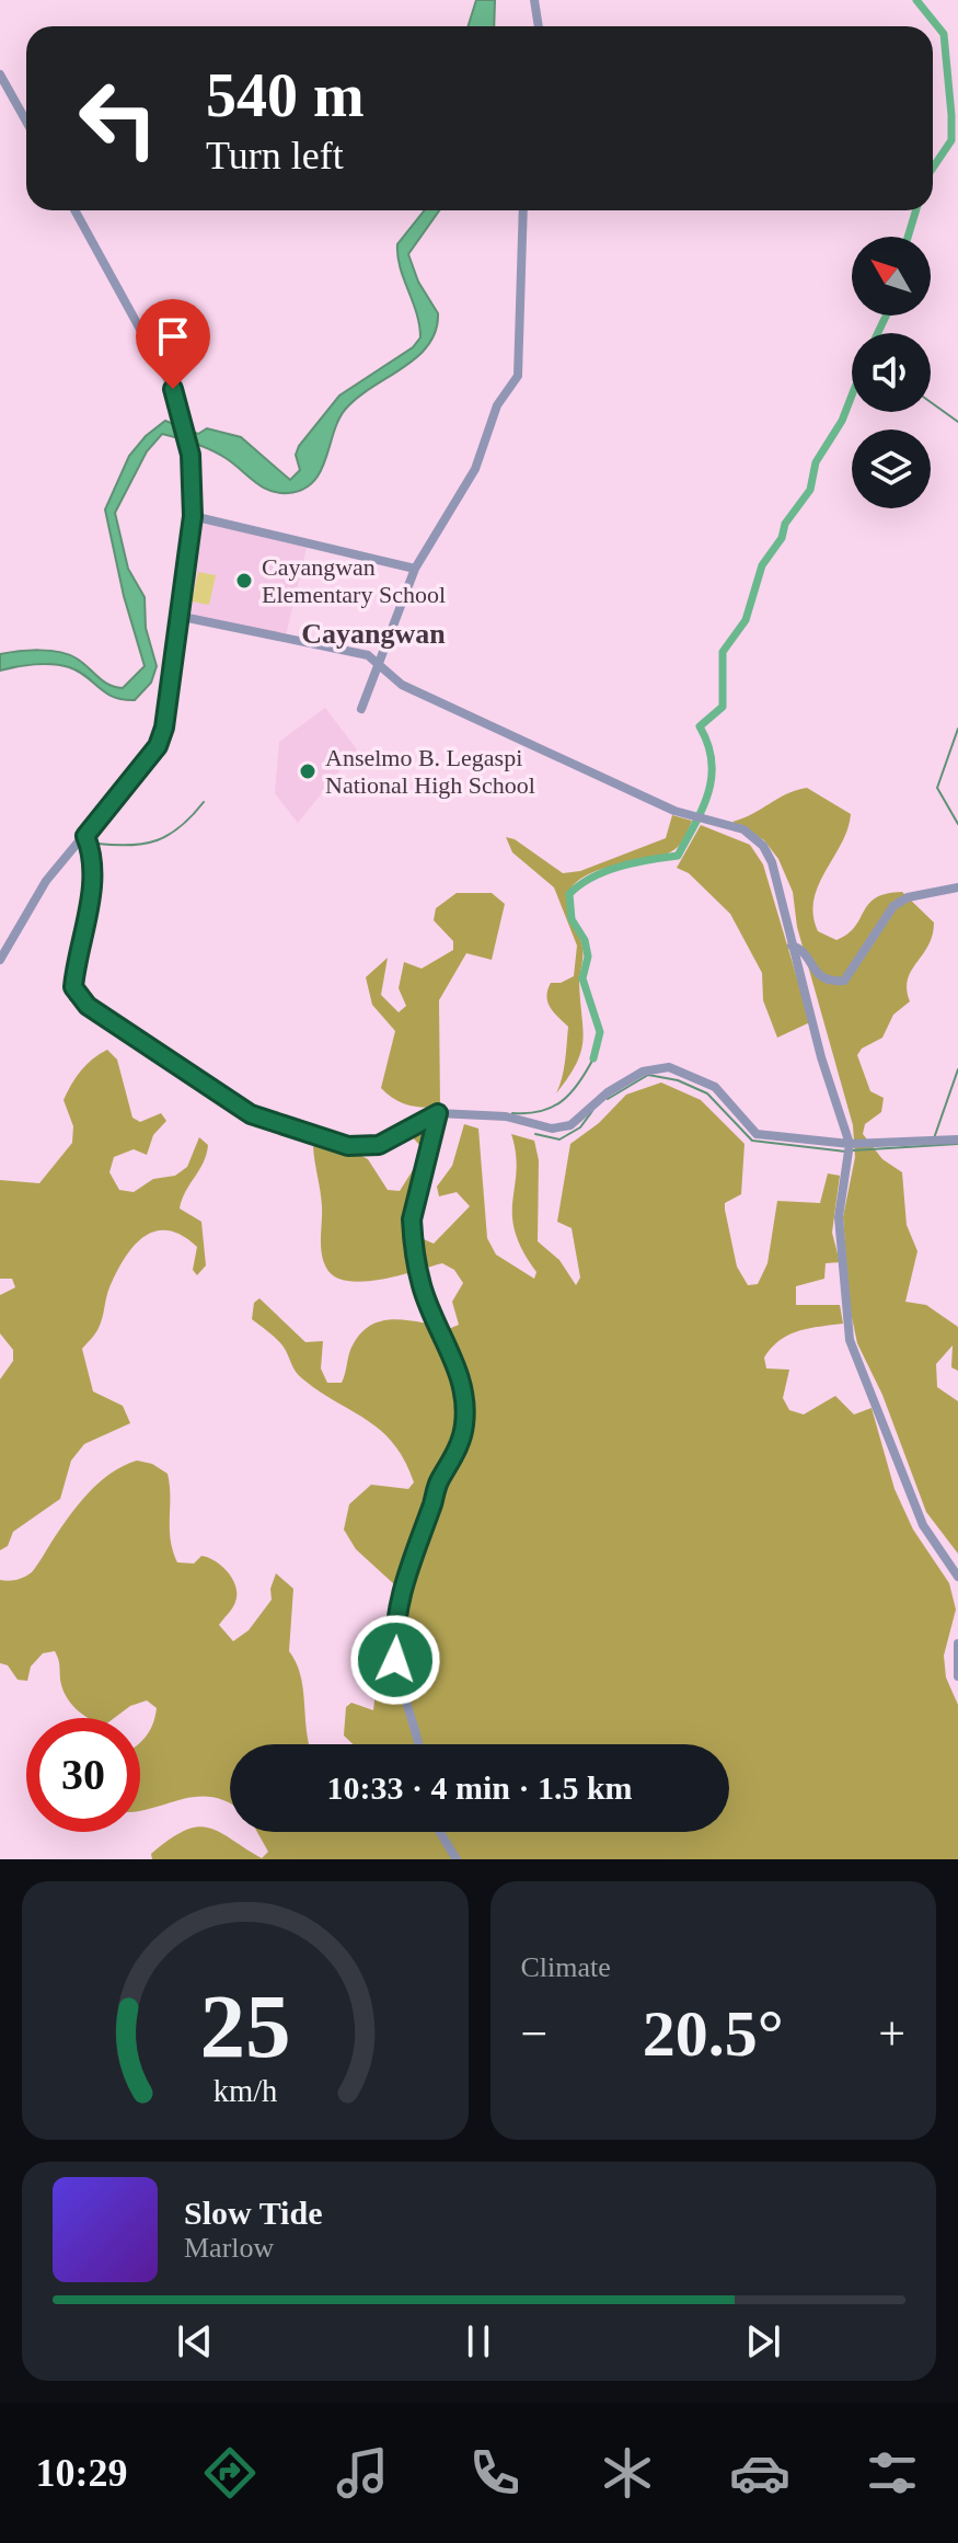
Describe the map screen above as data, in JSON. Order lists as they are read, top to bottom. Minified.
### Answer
{"districts":["Cayangwan"],"places":["Cayangwan Elementary School","Anselmo B. Legaspi National High School"],"north":"top left","page":{"turn":["540 m","Turn left"],"limit":"30","trip":"10:33 · 4 min · 1.5 km","tile":"Climate","heat":["−","20.5°","+"],"song":["Slow Tide","Marlow"],"tabs":"10:29","gauge":["25","km/h"]}}
